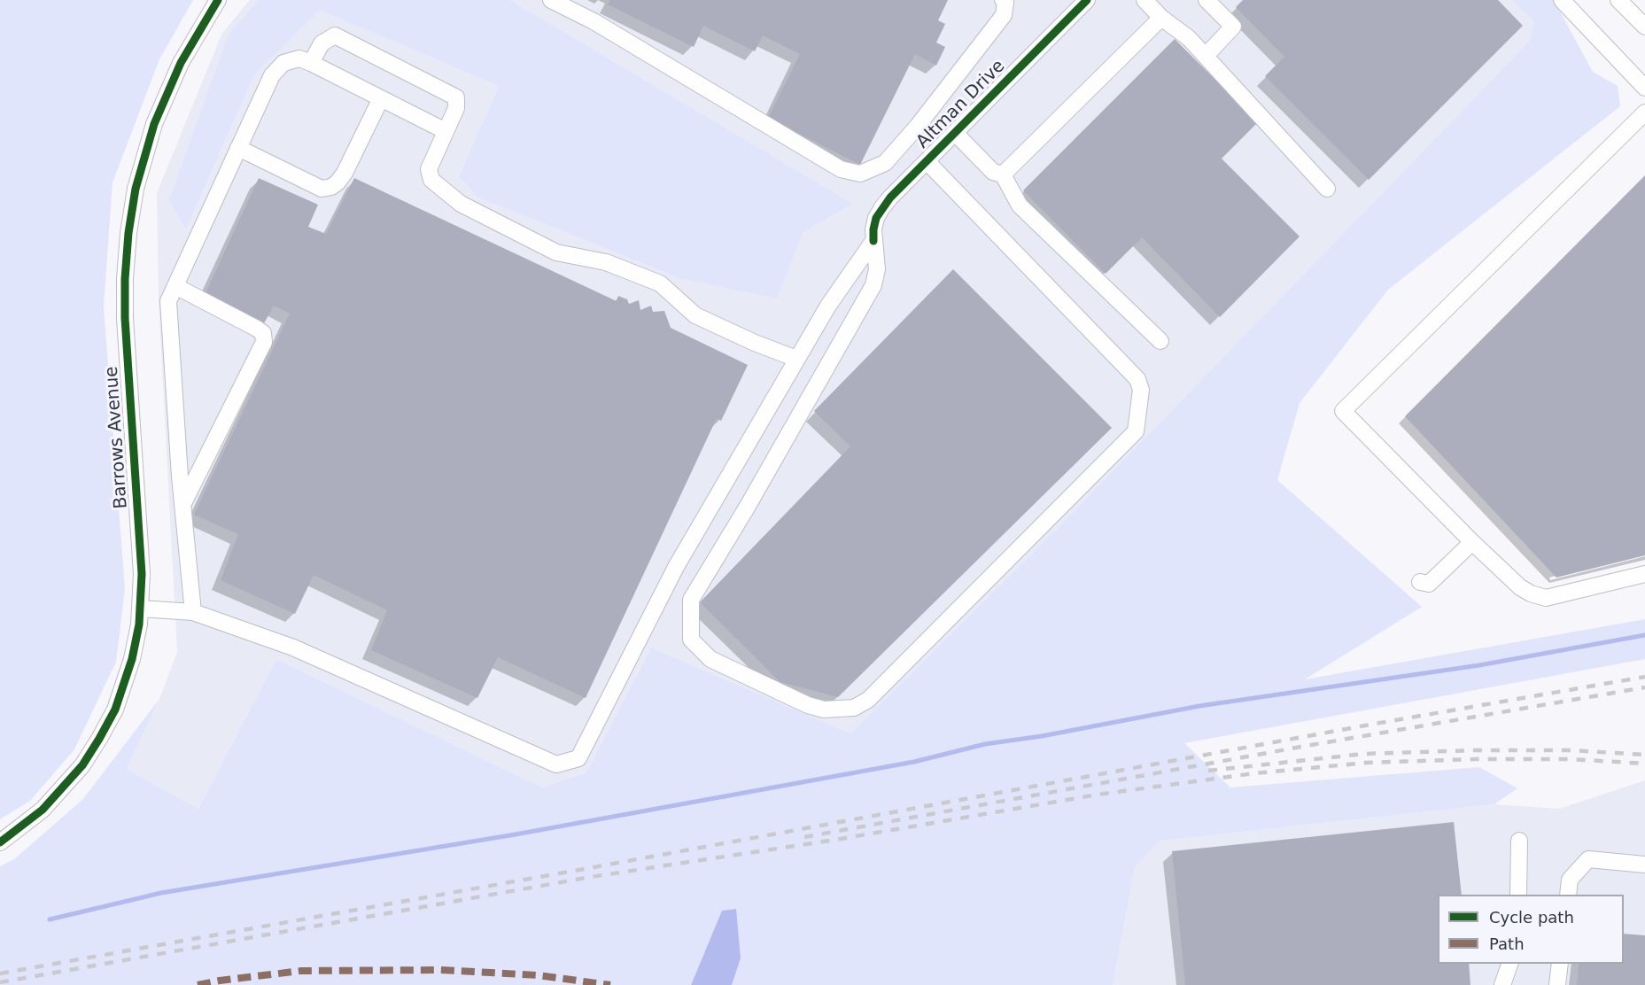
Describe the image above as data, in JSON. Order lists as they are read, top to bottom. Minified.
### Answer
{"streets":{"street":["Altman Drive","Barrows Avenue"]},"legend":["Cycle path","Path"]}
